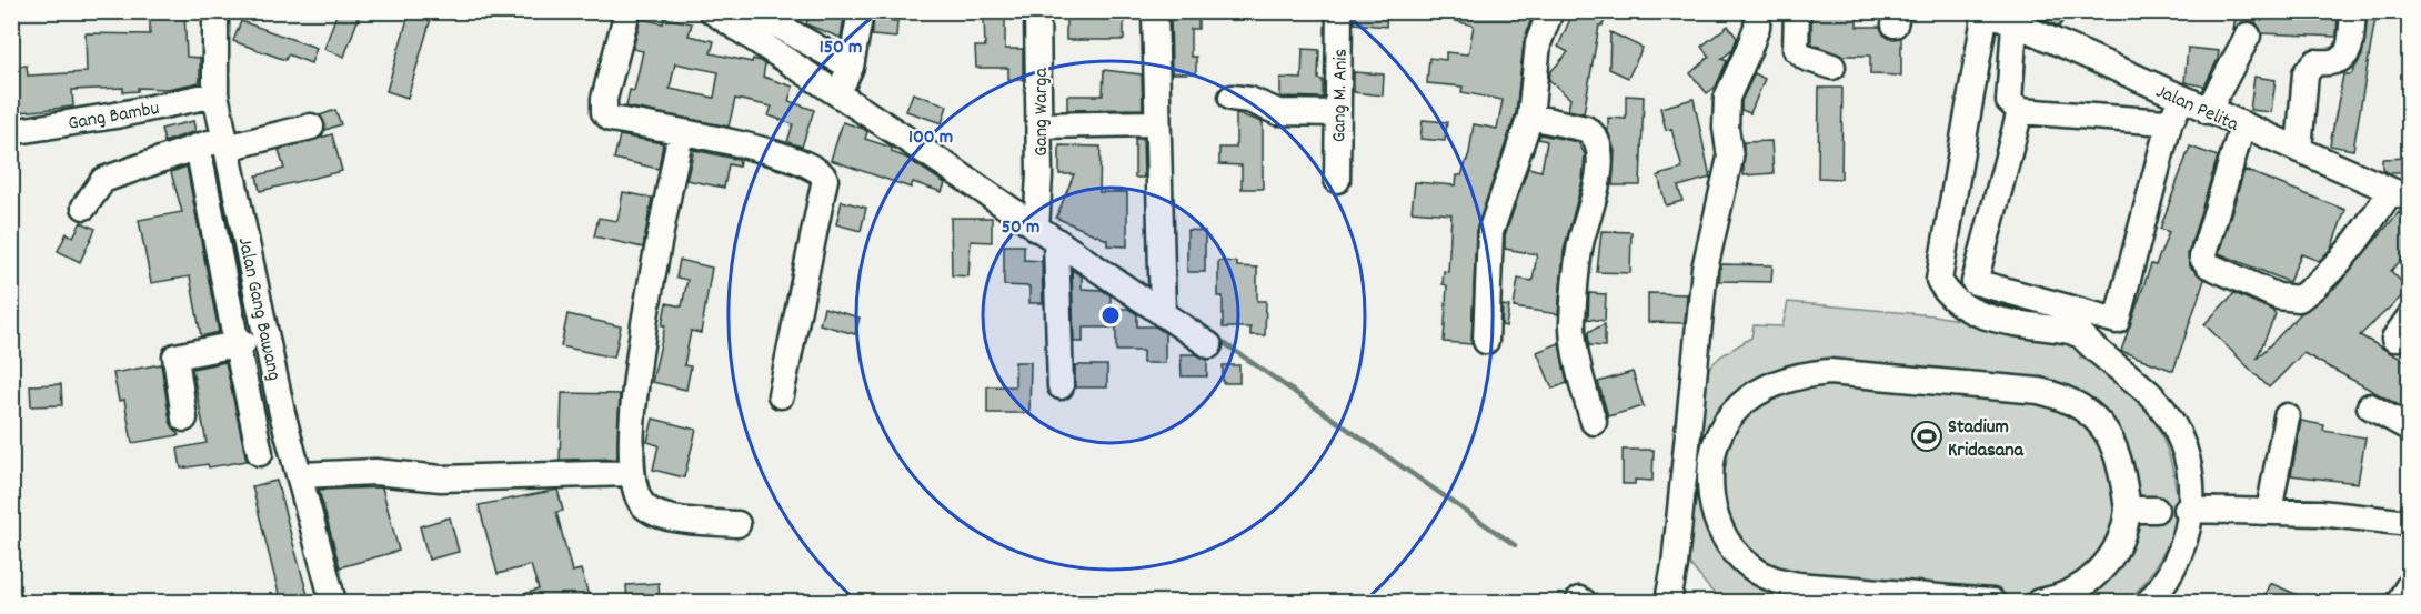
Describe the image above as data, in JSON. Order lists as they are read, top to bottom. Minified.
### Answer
{"streets":{"street":["Gang M. Anis","Jalan Pelita","Gang Warga","Gang Bambu","Jalan Gang Bawang"]},"crossings":[["Gang Bambu","Jalan Gang Bawang"]],"places":{"sports":["Stadium Kridasana"]},"rings":["150 m","100 m","50 m"]}
